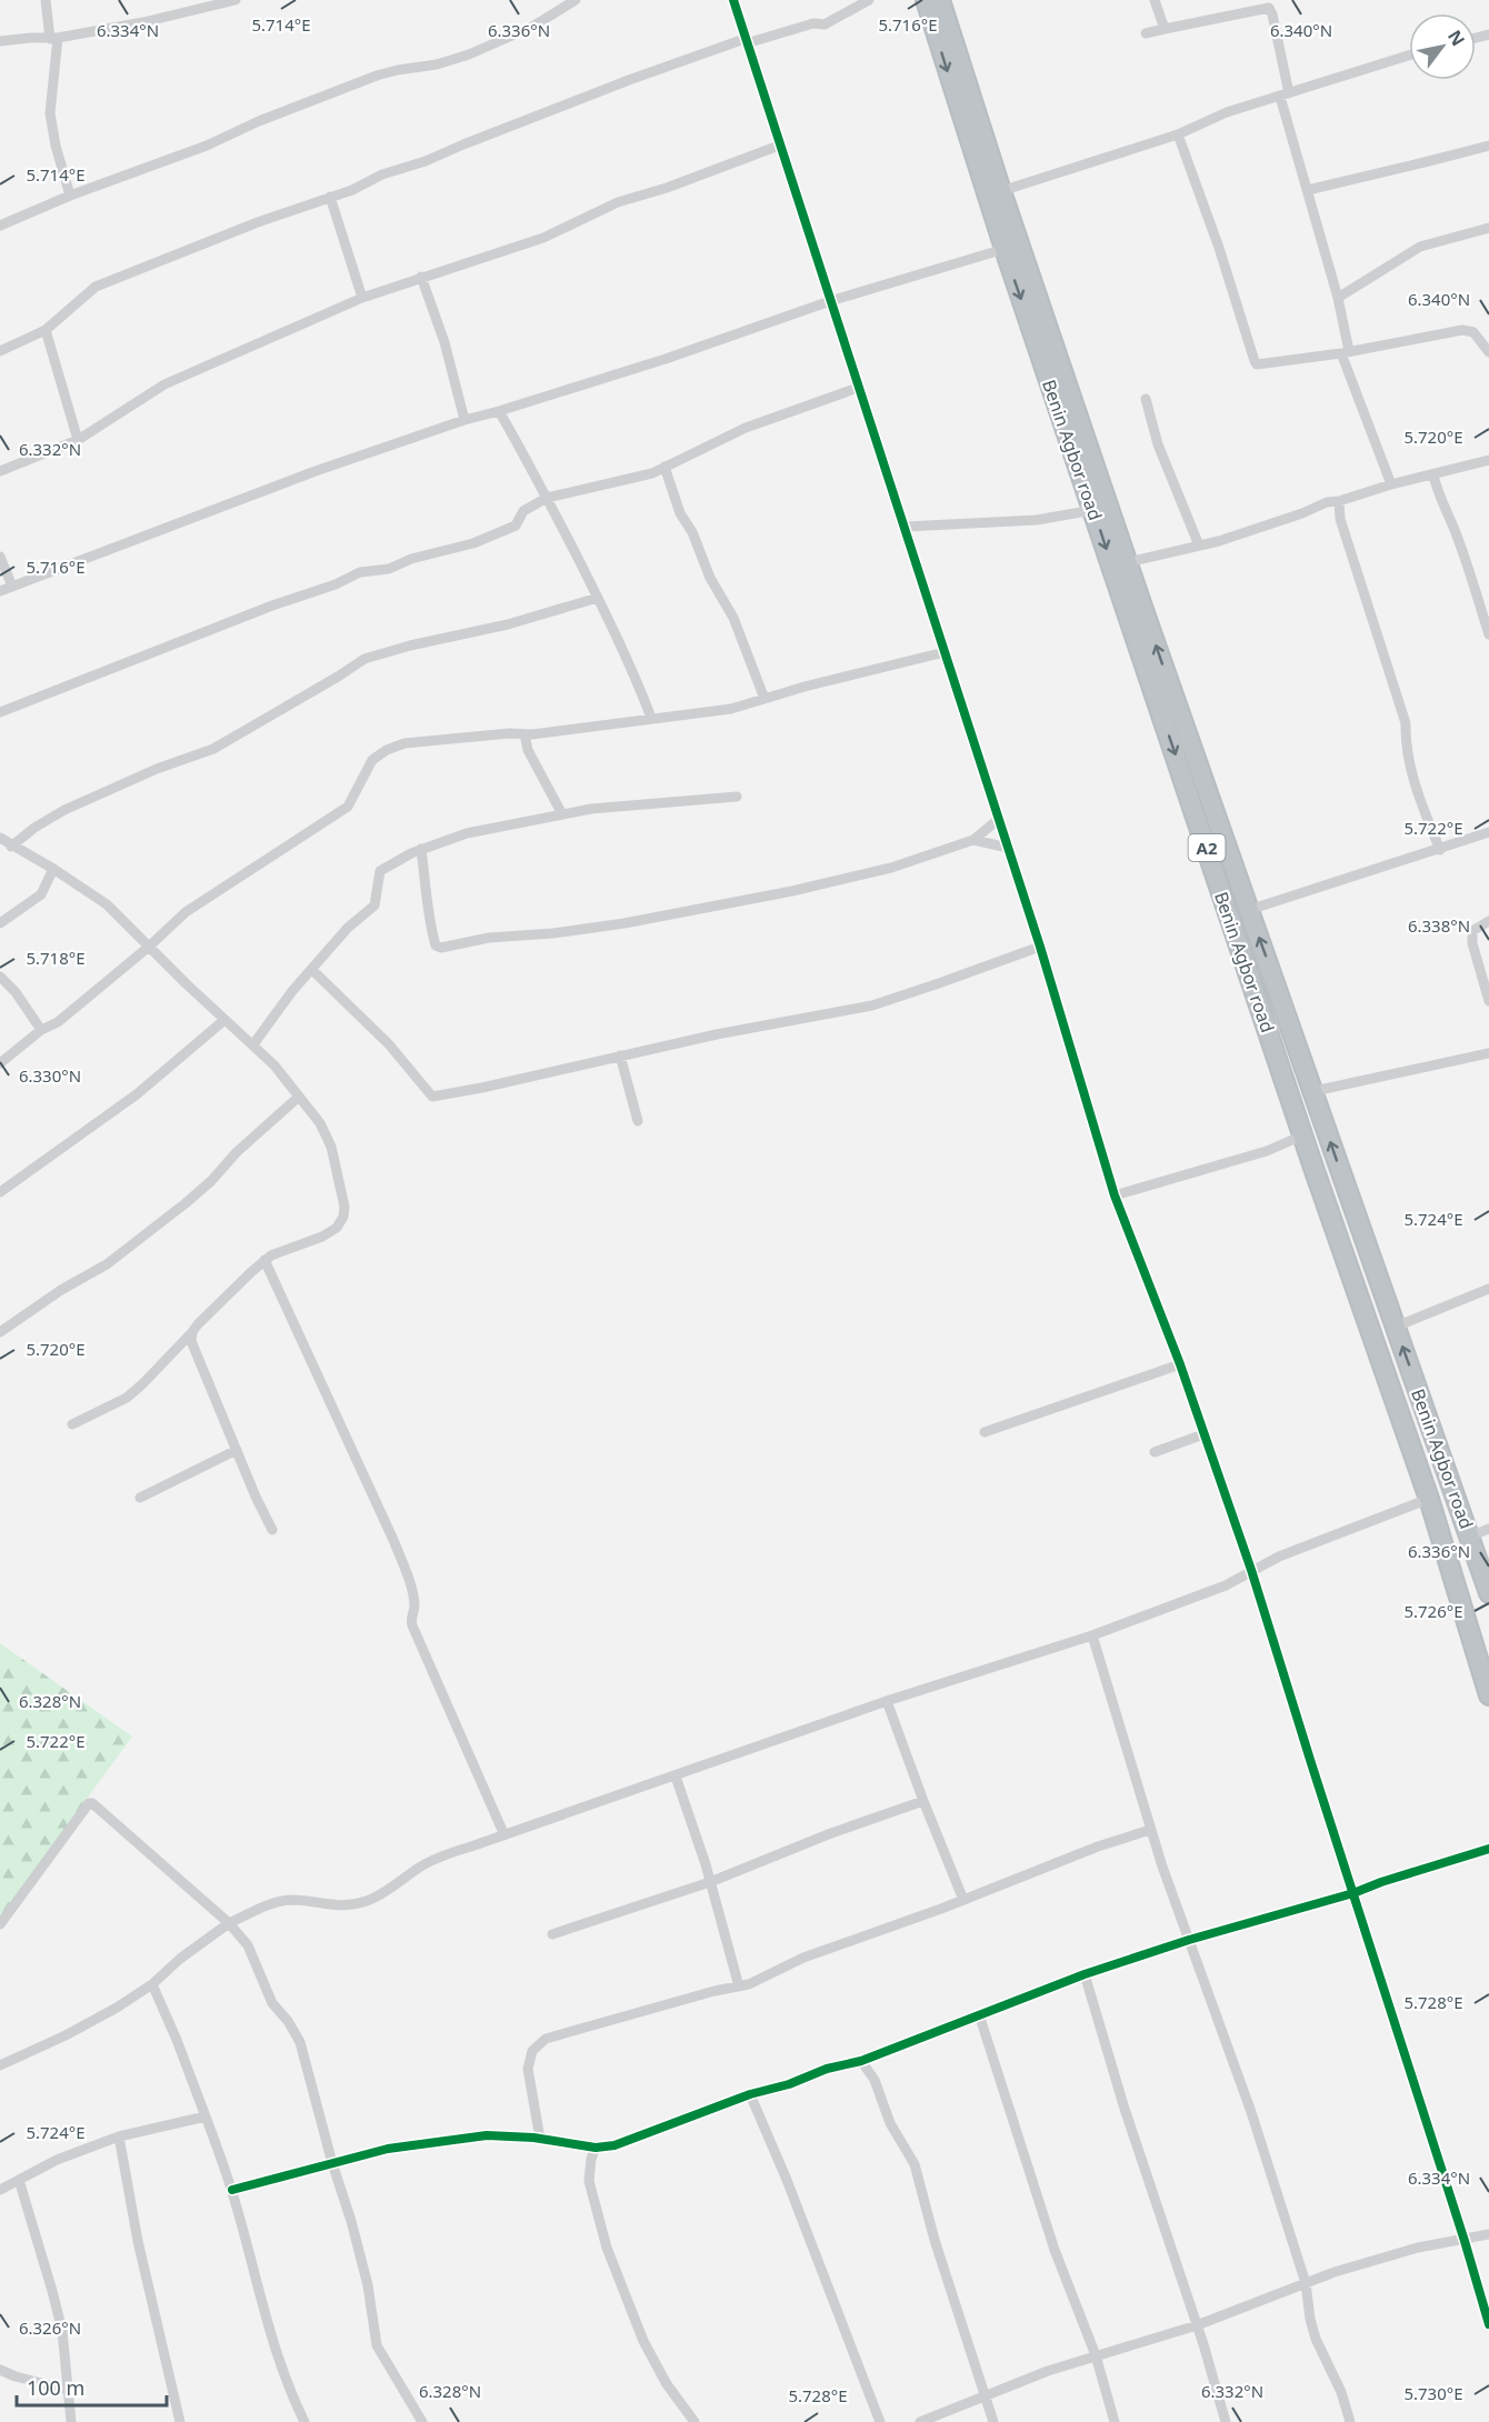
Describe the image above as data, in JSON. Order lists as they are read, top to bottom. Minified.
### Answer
{"streets":{"highway":["Benin Agbor road","A2"]},"scale_bar":"100 m","north":"top right","coordinates":["5.714°E","5.716°E","6.334°N","6.336°N","6.340°N","5.720°E","6.332°N","5.722°E","6.338°N","5.718°E","6.330°N","5.724°E","5.726°E","6.328°N","5.728°E","6.326°N","5.730°E"]}
